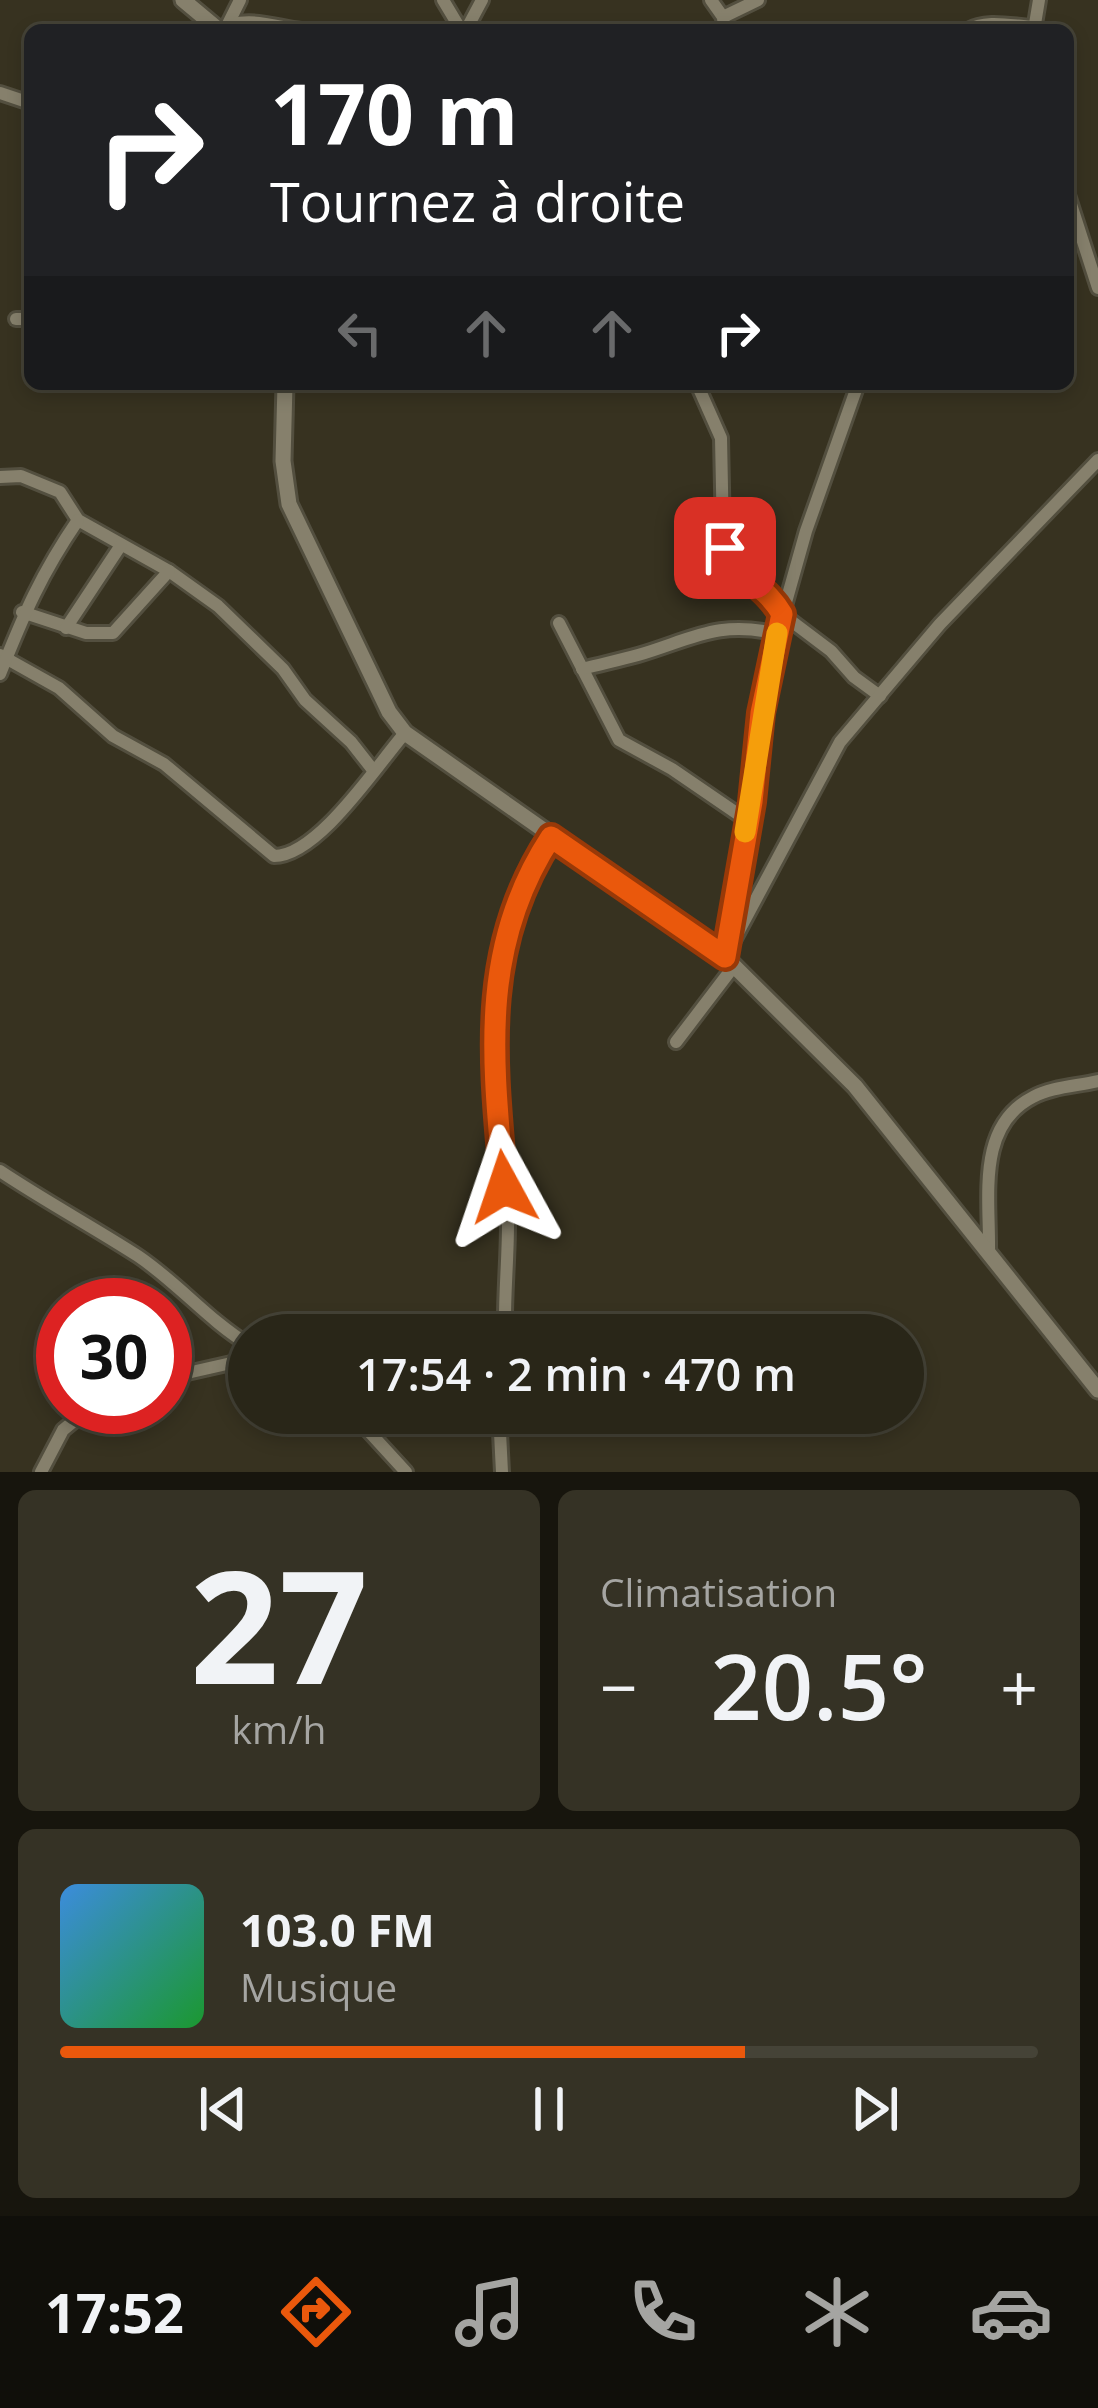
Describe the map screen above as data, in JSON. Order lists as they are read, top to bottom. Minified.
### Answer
{"page":{"turn":["170 m","Tournez à droite"],"limit":"30","trip":"17:54 · 2 min · 470 m","tile":[["27","km/h"],"Climatisation"],"heat":["−","20.5°","+"],"song":["103.0 FM","Musique"],"tabs":"17:52"}}
